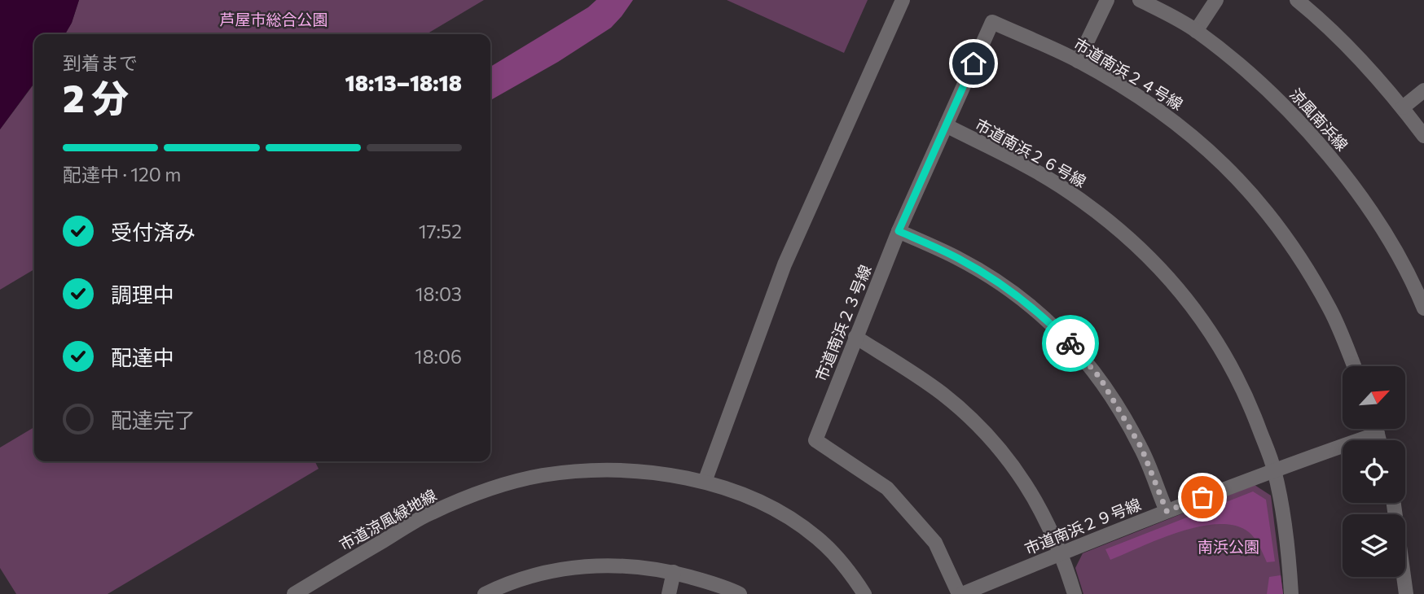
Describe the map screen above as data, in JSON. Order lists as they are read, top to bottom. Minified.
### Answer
{"streets":{"street":["市道南浜２４号線","涼風南浜線","市道南浜２６号線","市道南浜２３号線","市道涼風緑地線","市道南浜２９号線"]},"crossings":[["市道南浜２４号線","市道南浜２３号線"],["市道南浜２６号線","市道南浜２３号線"],["市道南浜２６号線","市道南浜２９号線"],["市道南浜２３号線","市道南浜２９号線"]],"parks":["芦屋市総合公園","南浜公園"],"north":"top right","page":{"heading":["2 分","到着まで","18:13–18:18"],"bar":"配達中 · 120 m","list":[["受付済み","17:52"],["調理中","18:03"],["配達中","18:06"],"配達完了"]}}
